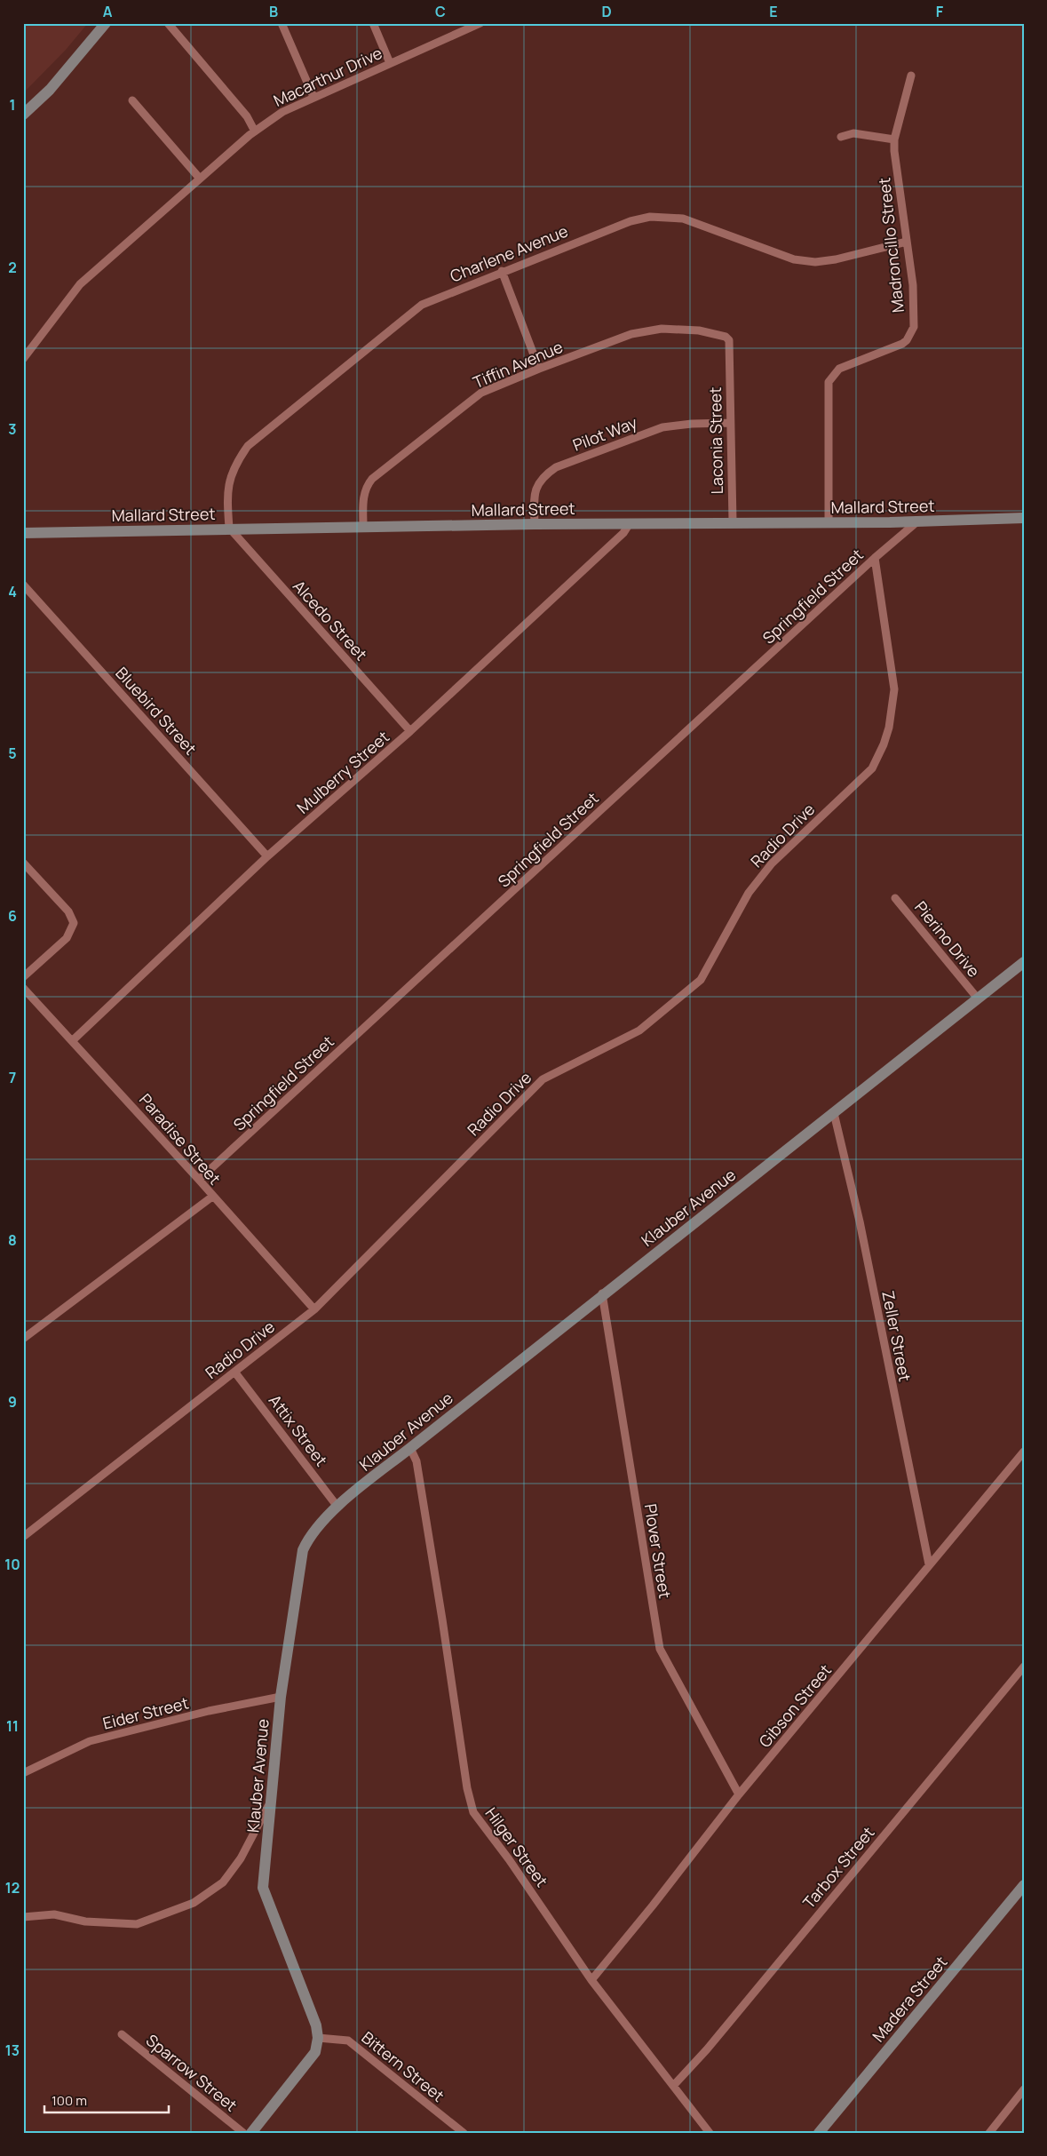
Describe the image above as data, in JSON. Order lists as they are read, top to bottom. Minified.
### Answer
{"streets":{"street":["Macarthur Drive","Madroncillo Street","Charlene Avenue","Tiffin Avenue","Pilot Way","Laconia Street","Mallard Street","Springfield Street","Alcedo Street","Bluebird Street","Mulberry Street","Radio Drive","Pierino Drive","Paradise Street","Klauber Avenue","Zeller Street","Attix Street","Plover Street","Gibson Street","Eider Street","Hilger Street","Tarbox Street","Madera Street","Bittern Street","Sparrow Street"]},"crossings":[["Madroncillo Street","Charlene Avenue"],["Madroncillo Street","Mallard Street"],["Charlene Avenue","Mallard Street"],["Charlene Avenue","Alcedo Street"],["Tiffin Avenue","Laconia Street"],["Tiffin Avenue","Mallard Street"],["Pilot Way","Laconia Street"],["Pilot Way","Mallard Street"],["Laconia Street","Mallard Street"],["Mallard Street","Springfield Street"],["Mallard Street","Alcedo Street"],["Mallard Street","Mulberry Street"],["Springfield Street","Radio Drive"],["Springfield Street","Paradise Street"],["Alcedo Street","Mulberry Street"],["Bluebird Street","Mulberry Street"],["Mulberry Street","Paradise Street"],["Radio Drive","Paradise Street"],["Radio Drive","Attix Street"],["Pierino Drive","Klauber Avenue"],["Klauber Avenue","Zeller Street"],["Klauber Avenue","Attix Street"],["Klauber Avenue","Plover Street"],["Klauber Avenue","Eider Street"],["Klauber Avenue","Hilger Street"],["Klauber Avenue","Bittern Street"],["Zeller Street","Gibson Street"],["Plover Street","Gibson Street"],["Gibson Street","Hilger Street"],["Hilger Street","Tarbox Street"]],"scale_bar":"100 m","grid":{"columns":["A","B","C","D","E","F"],"rows":["1","2","3","4","5","6","7","8","9","10","11","12","13"]}}
